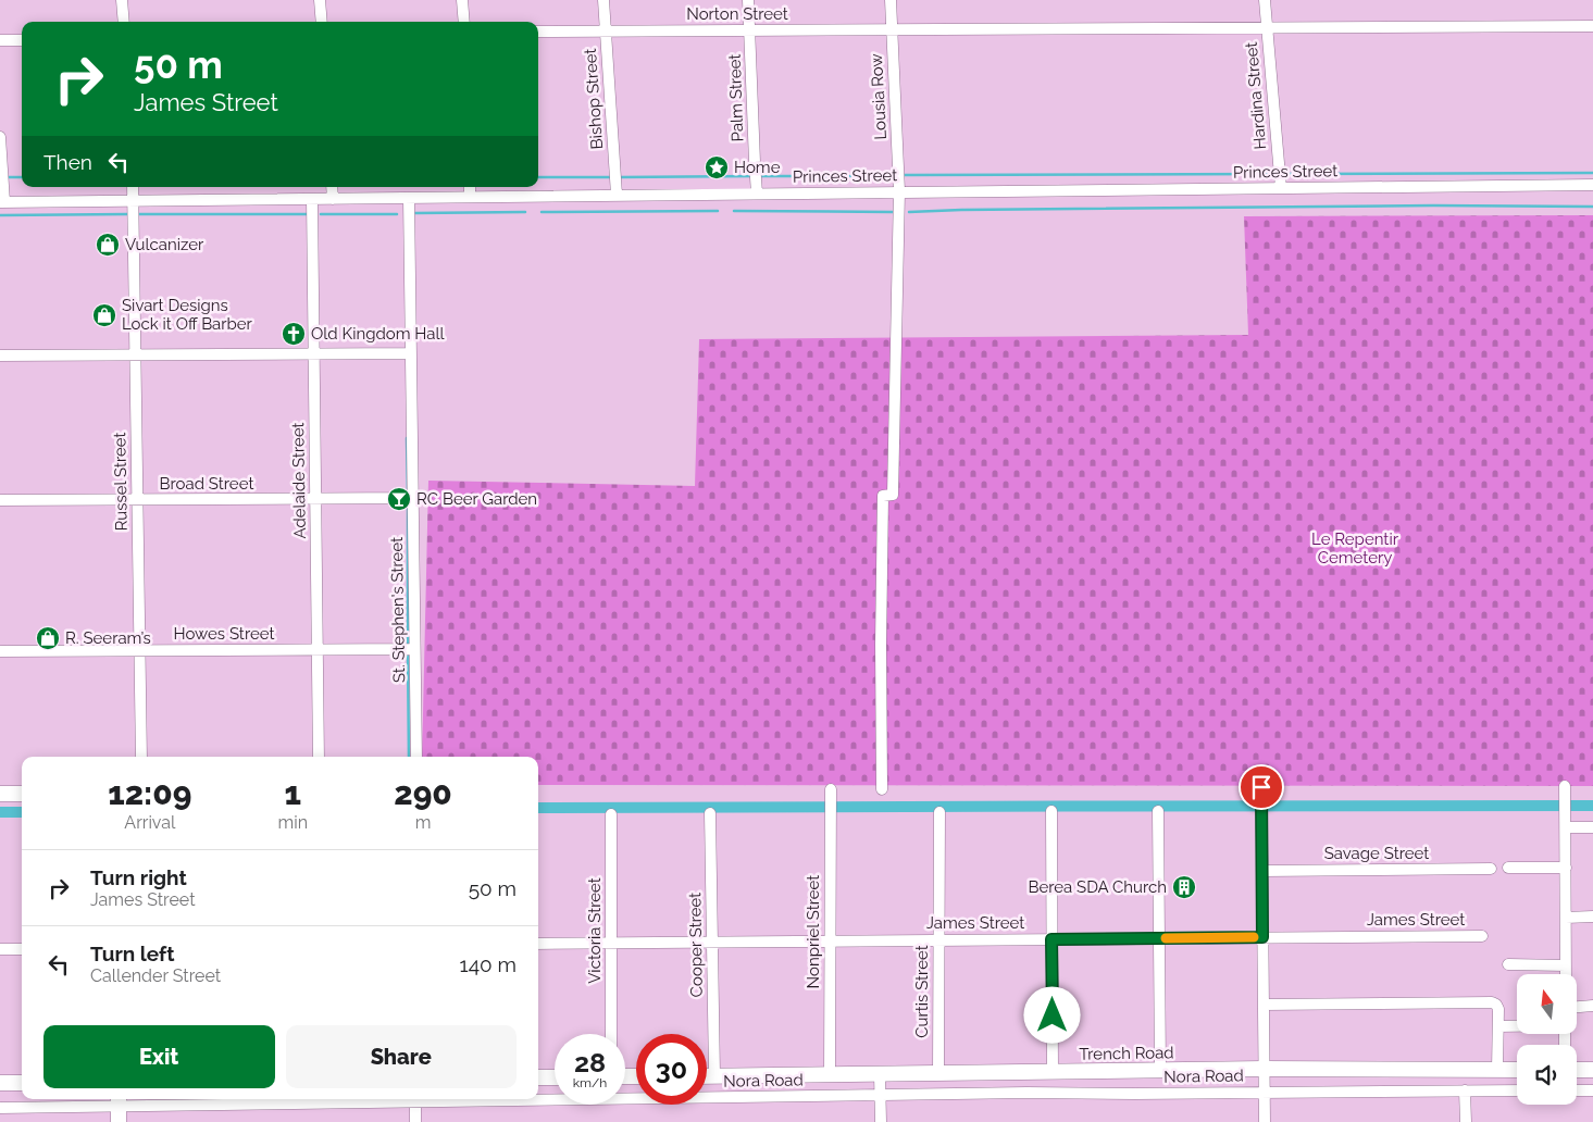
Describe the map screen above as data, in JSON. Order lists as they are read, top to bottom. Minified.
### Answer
{"streets":{"street":["Norton Street","Hardina Street","Lousia Row","Palm Street","Bishop Street","Princes Street","Adelaide Street","Russel Street","Broad Street","St. Stephen's Street","Howes Street","Savage Street","James Street","Victoria Street","Nonpriel Street","Cooper Street","Curtis Street","Trench Road","Nora Road"]},"crossings":[["Norton Street","Hardina Street"],["Norton Street","Lousia Row"],["Norton Street","Palm Street"],["Norton Street","Bishop Street"],["Hardina Street","Princes Street"],["Lousia Row","Princes Street"],["Palm Street","Princes Street"],["Bishop Street","Princes Street"],["Princes Street","Adelaide Street"],["Princes Street","Russel Street"],["Princes Street","St. Stephen's Street"],["Adelaide Street","Broad Street"],["Adelaide Street","Howes Street"],["Russel Street","Broad Street"],["Russel Street","Howes Street"],["Broad Street","St. Stephen's Street"],["St. Stephen's Street","Howes Street"],["James Street","Victoria Street"],["James Street","Nonpriel Street"],["James Street","Cooper Street"],["James Street","Curtis Street"],["Nonpriel Street","Trench Road"],["Cooper Street","Trench Road"],["Curtis Street","Trench Road"]],"parks":["Le Repentir Cemetery"],"places":{"place":["Home"],"shop":["Vulcanizer","Sivart Designs Lock it Off Barber","R. Seeram’s"],"church":["Old Kingdom Hall"],"bar":["RC Beer Garden"],"building":["Berea SDA Church"]},"north":"top","page":{"turn":["50 m","James Street"],"then":"Then","eta":["12:09","Arrival","1","min","290","m"],"list":[{"name":"Turn right","note":"James Street","value":"50 m"},{"name":"Turn left","note":"Callender Street","value":"140 m"}],"buttons":["Exit","Share"],"speed":"28 km/h","limit":"30"}}
